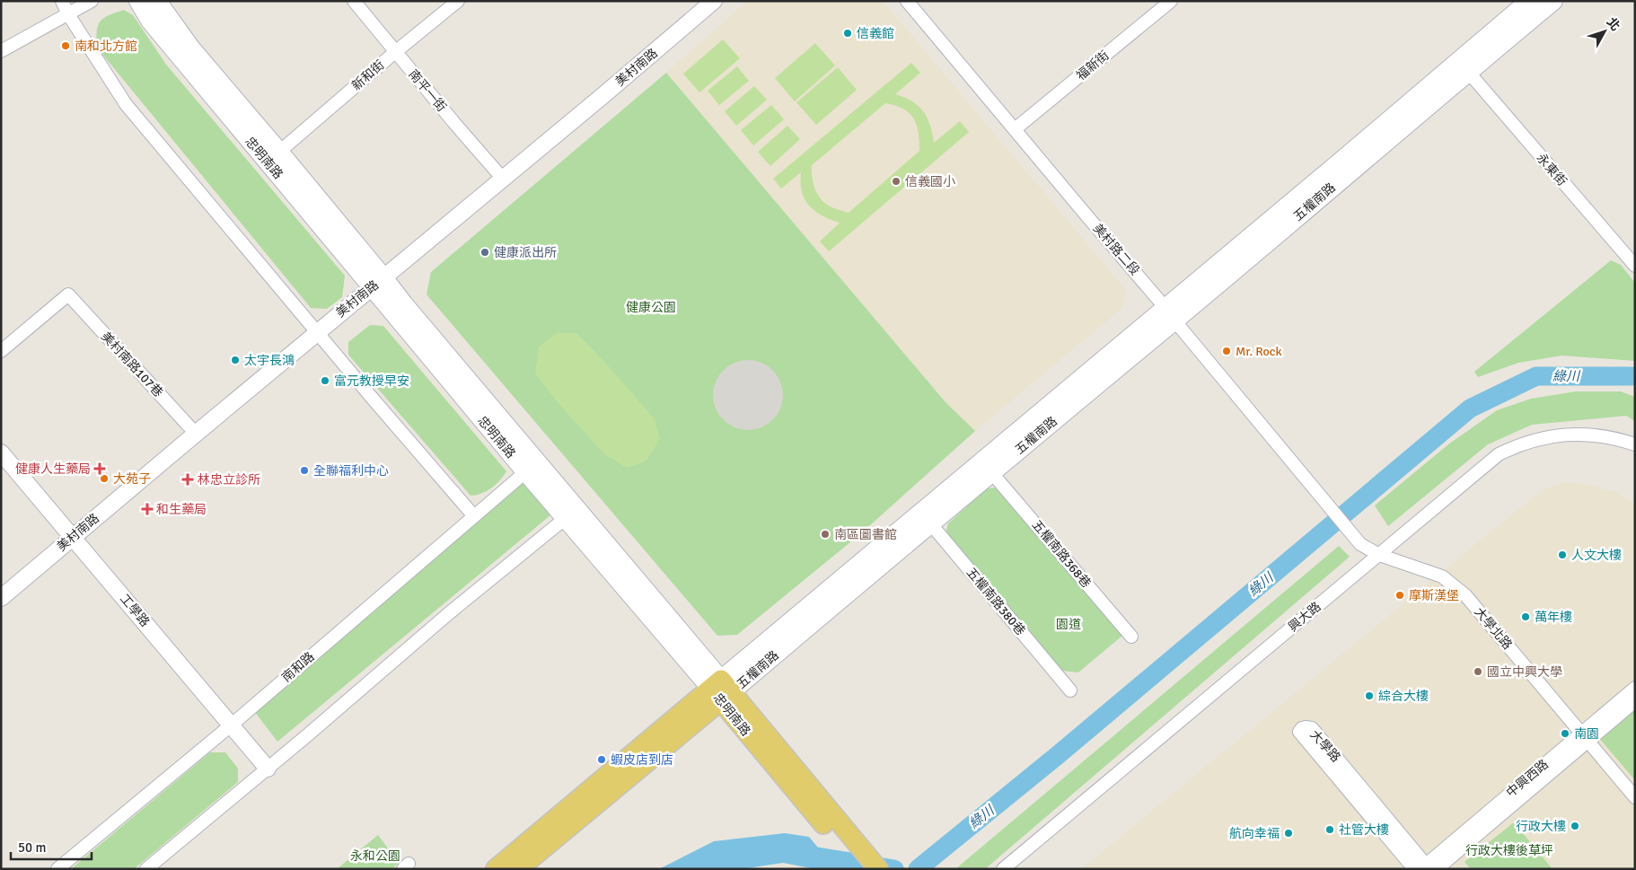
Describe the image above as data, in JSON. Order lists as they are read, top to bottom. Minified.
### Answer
{"streets":{"main road":["忠明南路","五權南路"],"street":["福新街","美村南路","新和街","南平一街","永東街","美村路二段","美村南路107巷","五權南路368巷","五權南路380巷","工學路","興大路","大學北路","南和路","大學路","中興西路"]},"crossings":[["福新街","美村路二段"],["美村南路","南平一街"],["美村南路","忠明南路"],["美村南路","美村南路107巷"],["美村南路","工學路"],["新和街","南平一街"],["新和街","忠明南路"],["忠明南路","五權南路"],["忠明南路","南和路"],["永東街","五權南路"],["五權南路","美村路二段"],["五權南路","五權南路368巷"],["五權南路","五權南路380巷"],["美村路二段","興大路"],["美村路二段","大學北路"],["工學路","南和路"],["興大路","大學北路"],["大學北路","中興西路"],["大學路","中興西路"]],"water":["綠川"],"parks":["健康公園","園道","行政大樓後草坪","永和公園"],"places":{"other":["信義館","南和北方館","信義國小","健康派出所","Mr. Rock","太宇長鴻","富元教授早安","全聯福利中心","大苑子","南區圖書館","人文大樓","摩斯漢堡","萬年樓","國立中興大學","綜合大樓","南園","蝦皮店到店","行政大樓","社管大樓","航向幸福"],"health":["健康人生藥局","林忠立診所","和生藥局"]},"scale_bar":"50 m","north":"top right"}
